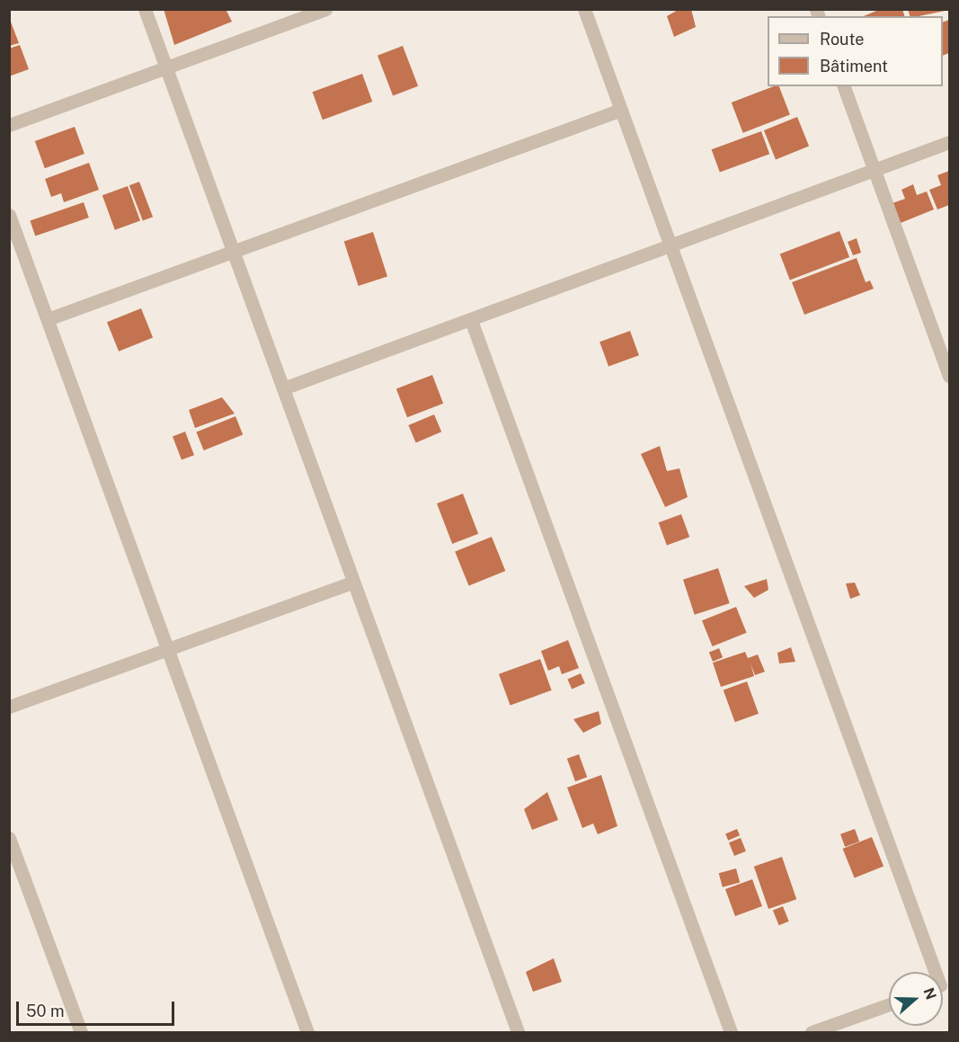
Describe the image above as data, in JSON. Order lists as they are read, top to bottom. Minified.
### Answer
{"legend":["Route","Bâtiment"],"scale_bar":"50 m","north":"right"}
